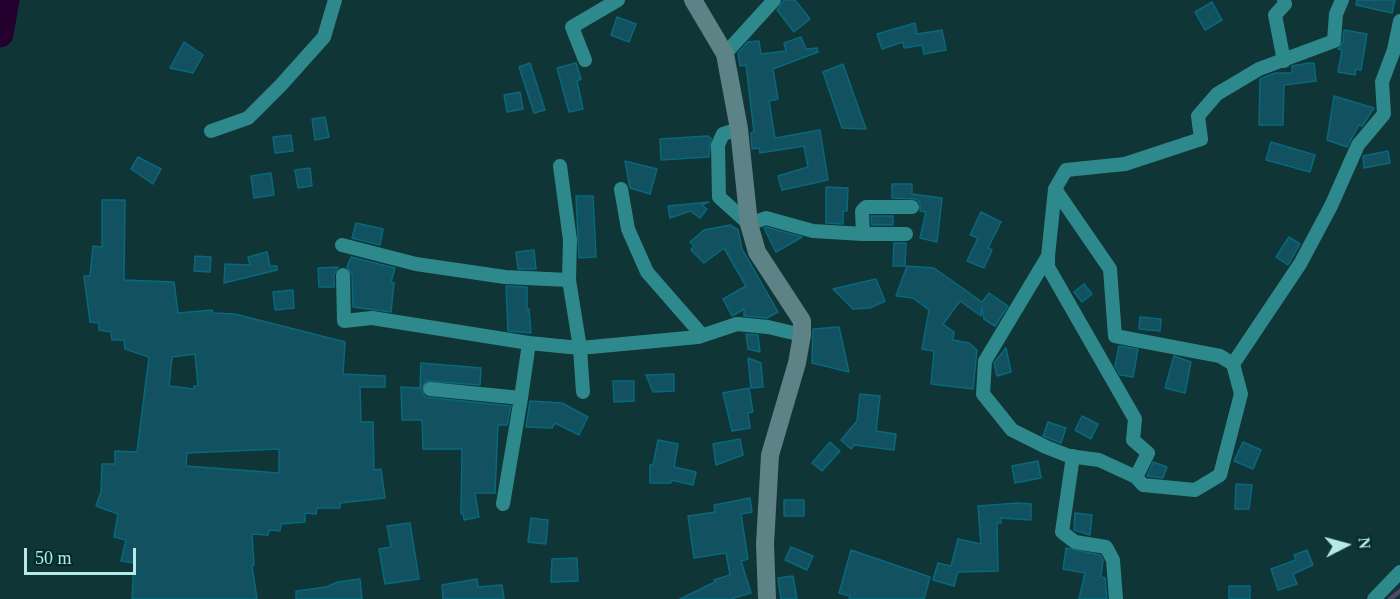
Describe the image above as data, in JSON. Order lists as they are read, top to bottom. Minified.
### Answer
{"scale_bar":"50 m","north":"right"}
